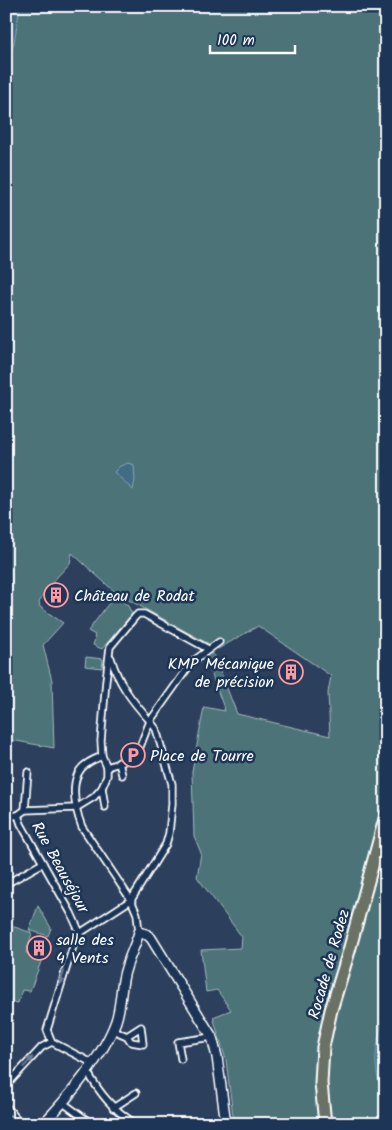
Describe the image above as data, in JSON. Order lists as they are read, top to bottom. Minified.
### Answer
{"streets":{"highway":["Rocade de Rodez"],"street":["Rue Beauséjour"]},"places":{"building":["Château de Rodat","KMP Mécanique de précision","salle des 4 Vents"],"parking":["Place de Tourre"]},"scale_bar":"100 m"}
